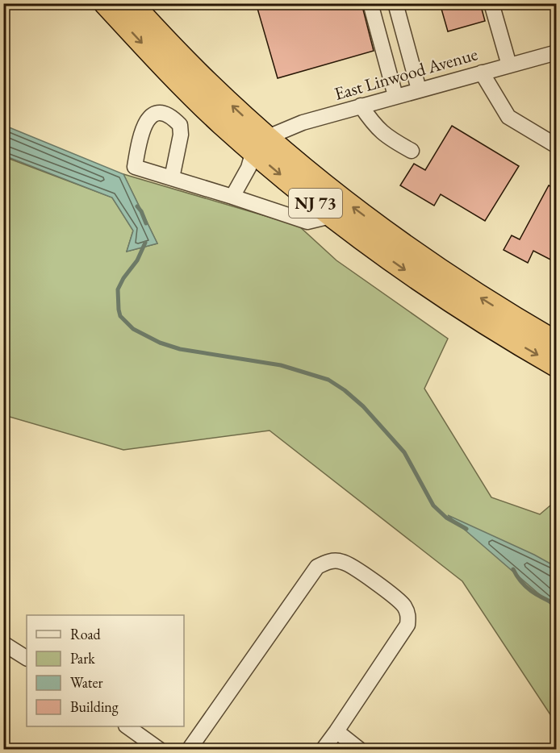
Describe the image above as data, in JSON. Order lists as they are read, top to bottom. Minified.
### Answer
{"streets":{"highway":["NJ 73"],"street":["East Linwood Avenue"]},"crossings":[["East Linwood Avenue","NJ 73"]],"legend":["Road","Park","Water","Building"]}
